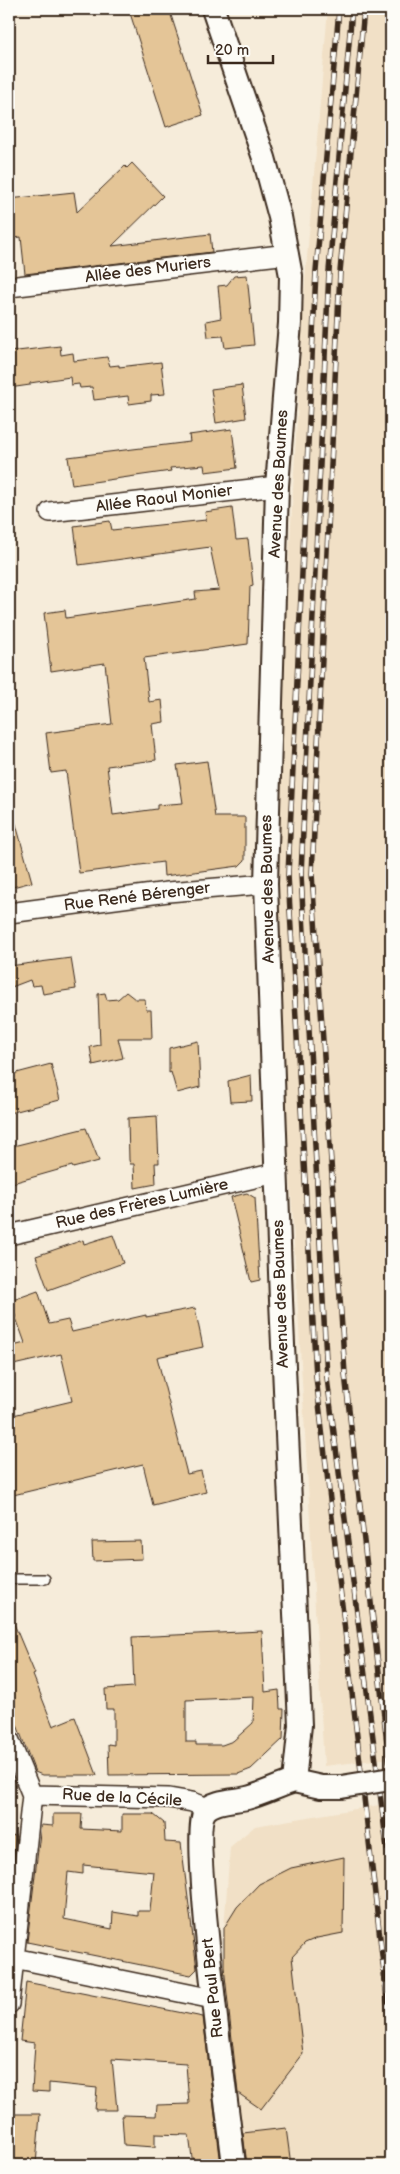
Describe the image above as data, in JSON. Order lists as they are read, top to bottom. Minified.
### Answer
{"streets":{"street":["Allée des Muriers","Avenue des Baumes","Allée Raoul Monier","Rue René Bérenger","Rue des Frères Lumière","Rue de la Cécile","Rue Paul Bert"]},"crossings":[["Allée des Muriers","Avenue des Baumes"],["Avenue des Baumes","Allée Raoul Monier"],["Avenue des Baumes","Rue René Bérenger"],["Avenue des Baumes","Rue des Frères Lumière"],["Avenue des Baumes","Rue de la Cécile"],["Rue de la Cécile","Rue Paul Bert"]],"scale_bar":"20 m"}
